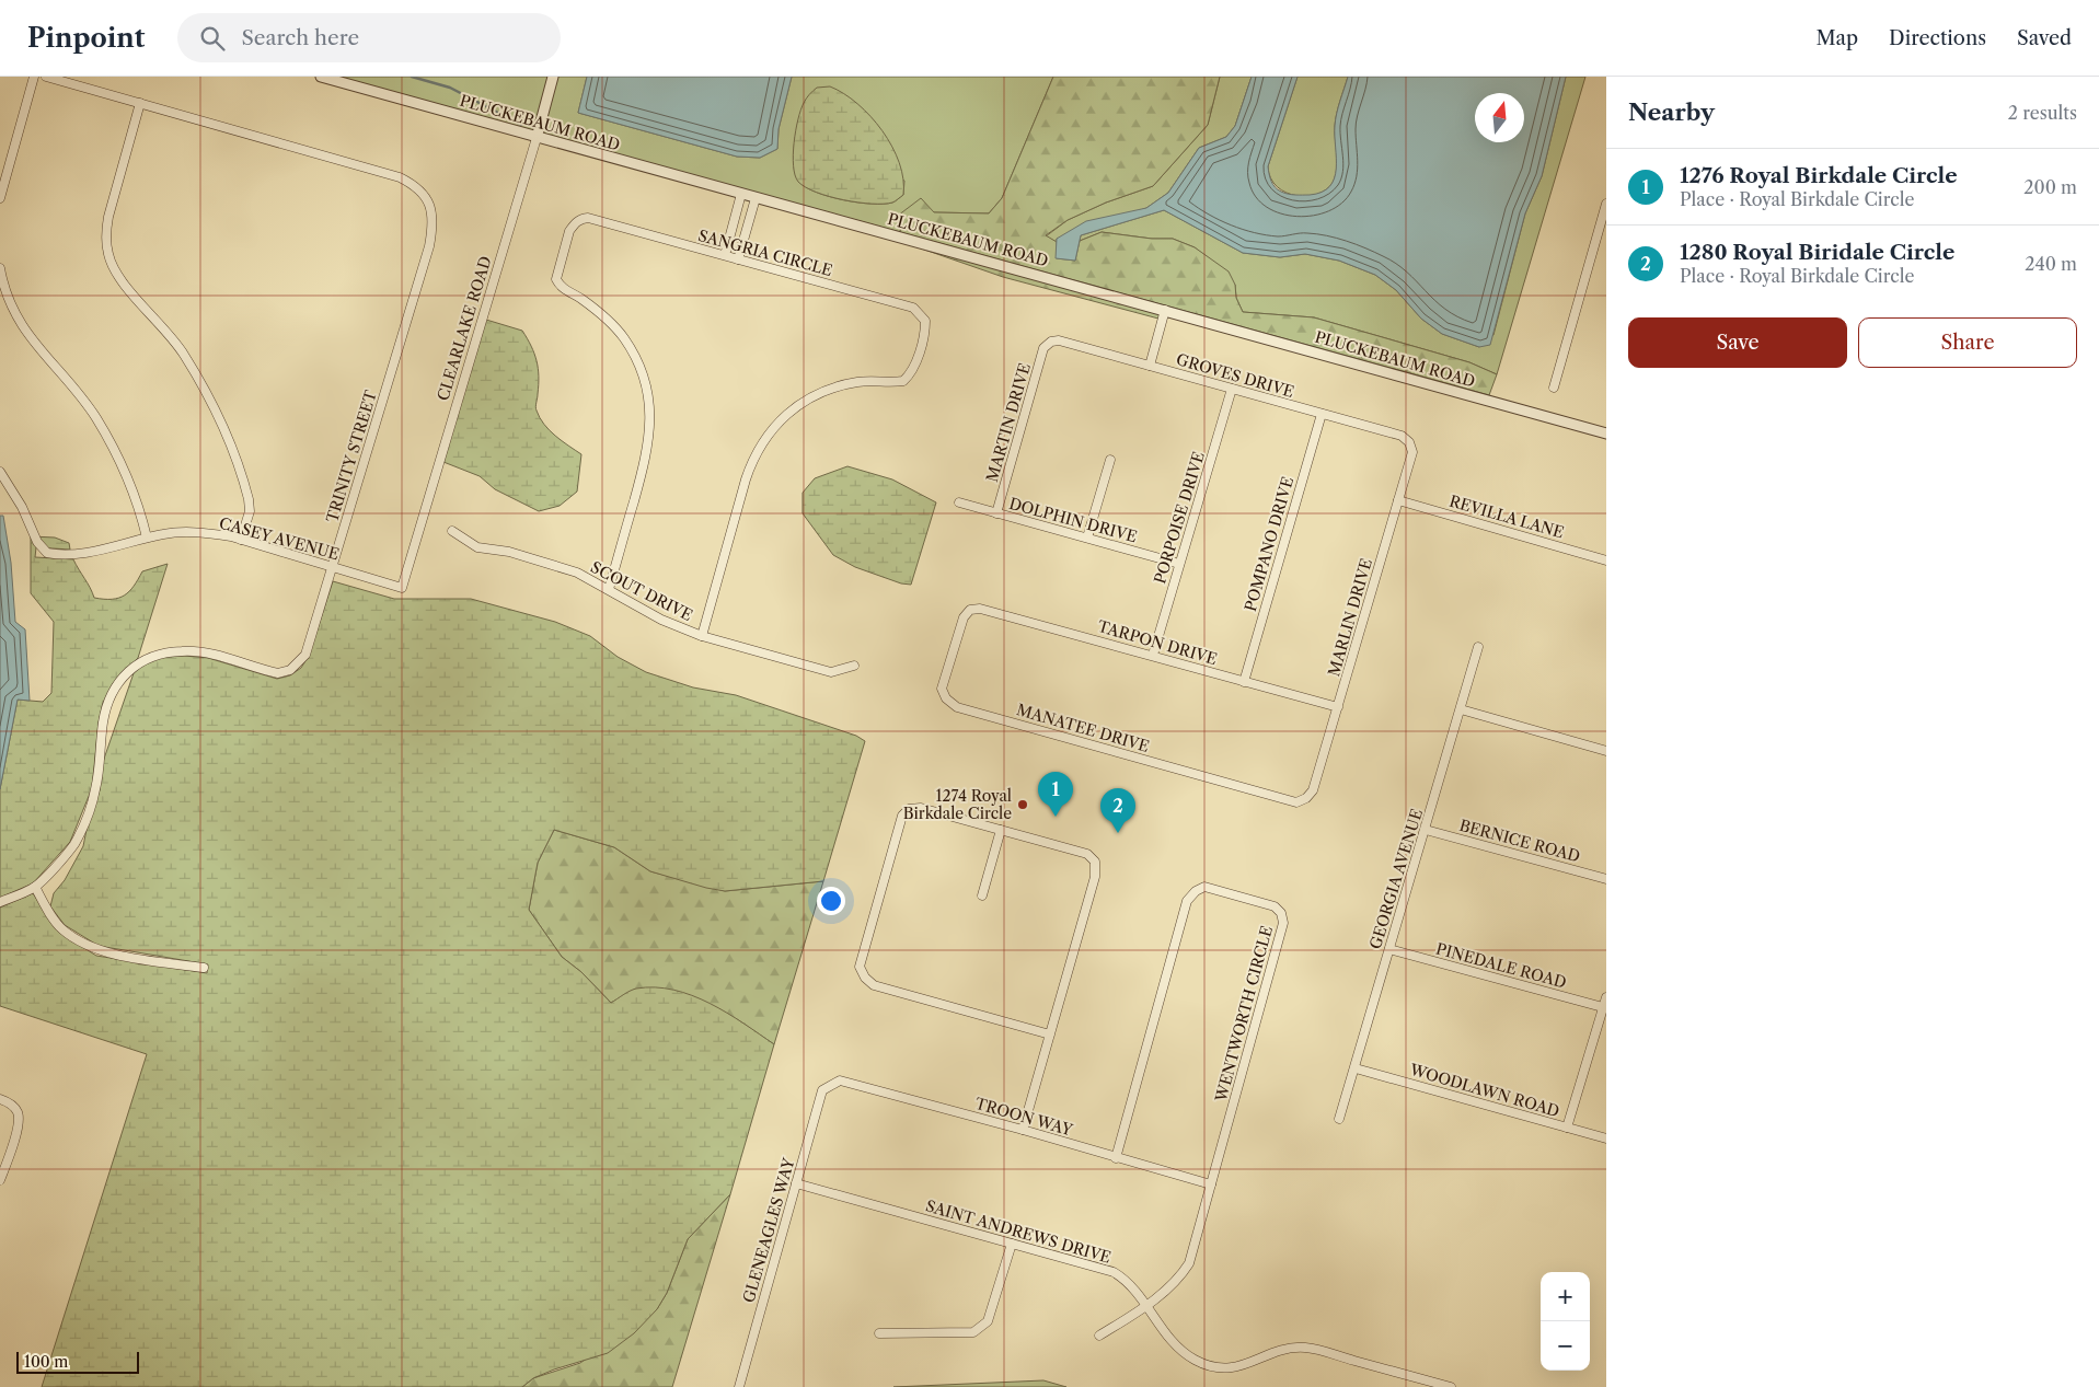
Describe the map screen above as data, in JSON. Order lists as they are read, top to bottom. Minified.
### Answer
{"streets":{"street":["PLUCKEBAUM ROAD","SANGRIA CIRCLE","CLEARLAKE ROAD","GROVES DRIVE","MARTIN DRIVE","TRINITY STREET","REVILLA LANE","PORPOISE DRIVE","DOLPHIN DRIVE","CASEY AVENUE","POMPANO DRIVE","SCOUT DRIVE","MARLIN DRIVE","TARPON DRIVE","MANATEE DRIVE","BERNICE ROAD","GEORGIA AVENUE","PINEDALE ROAD","WENTWORTH CIRCLE","WOODLAWN ROAD","TROON WAY","GLENEAGLES WAY","SAINT ANDREWS DRIVE"]},"crossings":[["PLUCKEBAUM ROAD","CLEARLAKE ROAD"],["SANGRIA CIRCLE","SCOUT DRIVE"],["CLEARLAKE ROAD","CASEY AVENUE"],["GROVES DRIVE","MARTIN DRIVE"],["GROVES DRIVE","PORPOISE DRIVE"],["GROVES DRIVE","POMPANO DRIVE"],["GROVES DRIVE","MARLIN DRIVE"],["MARTIN DRIVE","DOLPHIN DRIVE"],["TRINITY STREET","CASEY AVENUE"],["REVILLA LANE","MARLIN DRIVE"],["PORPOISE DRIVE","DOLPHIN DRIVE"],["PORPOISE DRIVE","TARPON DRIVE"],["POMPANO DRIVE","TARPON DRIVE"],["MARLIN DRIVE","TARPON DRIVE"],["MARLIN DRIVE","MANATEE DRIVE"],["TARPON DRIVE","MANATEE DRIVE"],["BERNICE ROAD","GEORGIA AVENUE"],["GEORGIA AVENUE","PINEDALE ROAD"],["GEORGIA AVENUE","WOODLAWN ROAD"],["WENTWORTH CIRCLE","TROON WAY"],["WENTWORTH CIRCLE","SAINT ANDREWS DRIVE"],["TROON WAY","GLENEAGLES WAY"],["GLENEAGLES WAY","SAINT ANDREWS DRIVE"]],"places":["1274 Royal Birkdale Circle"],"scale_bar":"100 m","north":"top","page":{"header":"Pinpoint","search":"Search here","nav":["Map","Directions","Saved"],"heading":["Nearby","2 results"],"list":[{"mark":"1","name":"1276 Royal Birkdale Circle","note":"Place · Royal Birkdale Circle","value":"200 m"},{"mark":"2","name":"1280 Royal Biridale Circle","note":"Place · Royal Birkdale Circle","value":"240 m"}],"buttons":["Save","Share"],"pins":["1","2"],"map_buttons":["+","−"],"scale":"100 m"}}
